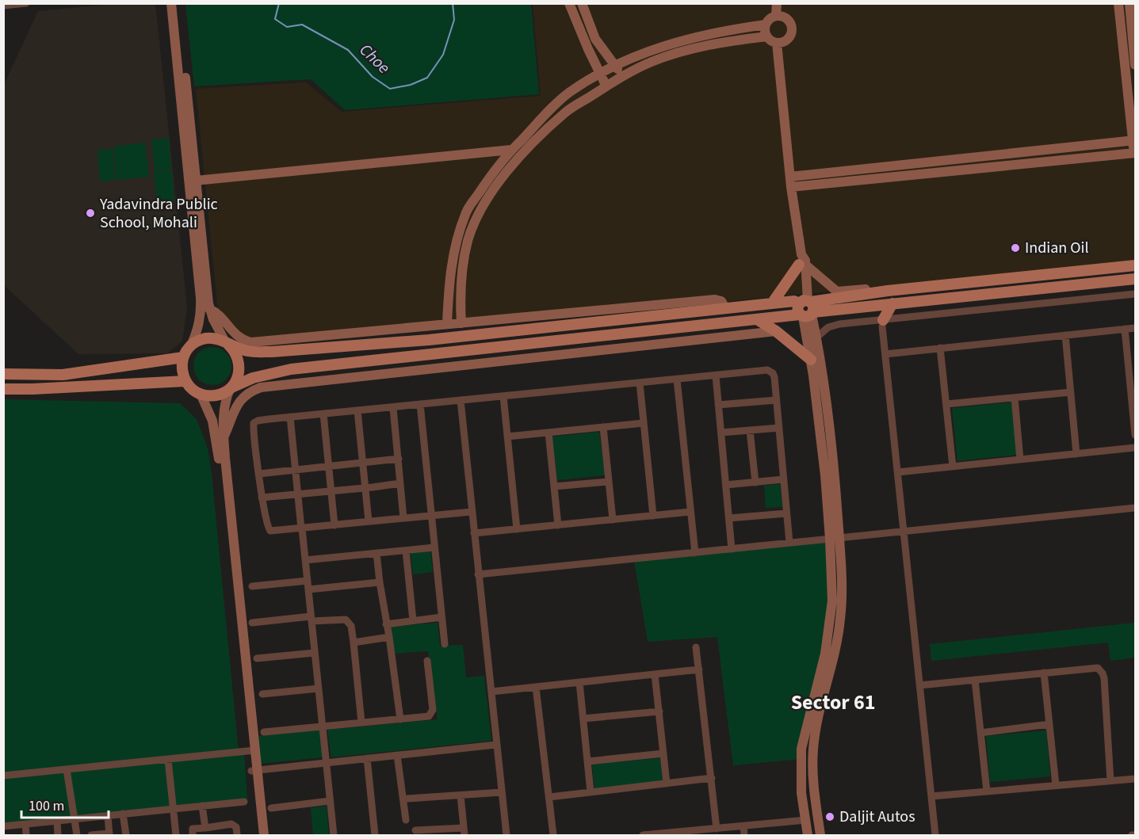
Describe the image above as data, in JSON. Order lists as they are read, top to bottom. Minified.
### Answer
{"districts":["Sector 61"],"water":["Choe"],"places":["Yadavindra Public School, Mohali","Indian Oil","Daljit Autos"],"scale_bar":"100 m"}
